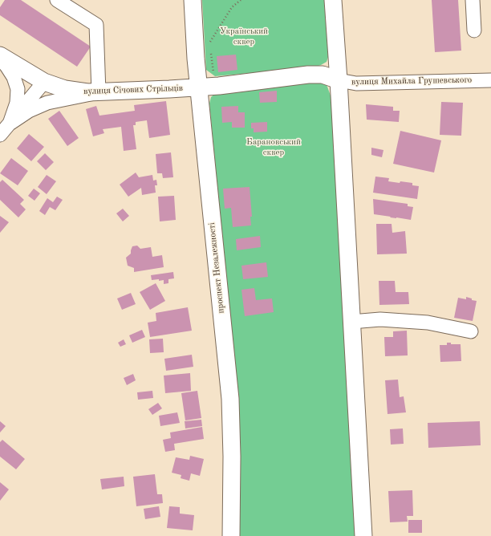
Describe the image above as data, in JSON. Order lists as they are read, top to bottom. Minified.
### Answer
{"streets":{"main road":["вулиця Михайла Грушевського","вулиця Січових Стрільців","проспект Незалежності"]},"crossings":[["вулиця Михайла Грушевського","вулиця Січових Стрільців"],["вулиця Михайла Грушевського","проспект Незалежності"],["вулиця Січових Стрільців","проспект Незалежності"]],"parks":["Український сквер","Барановський сквер"]}
